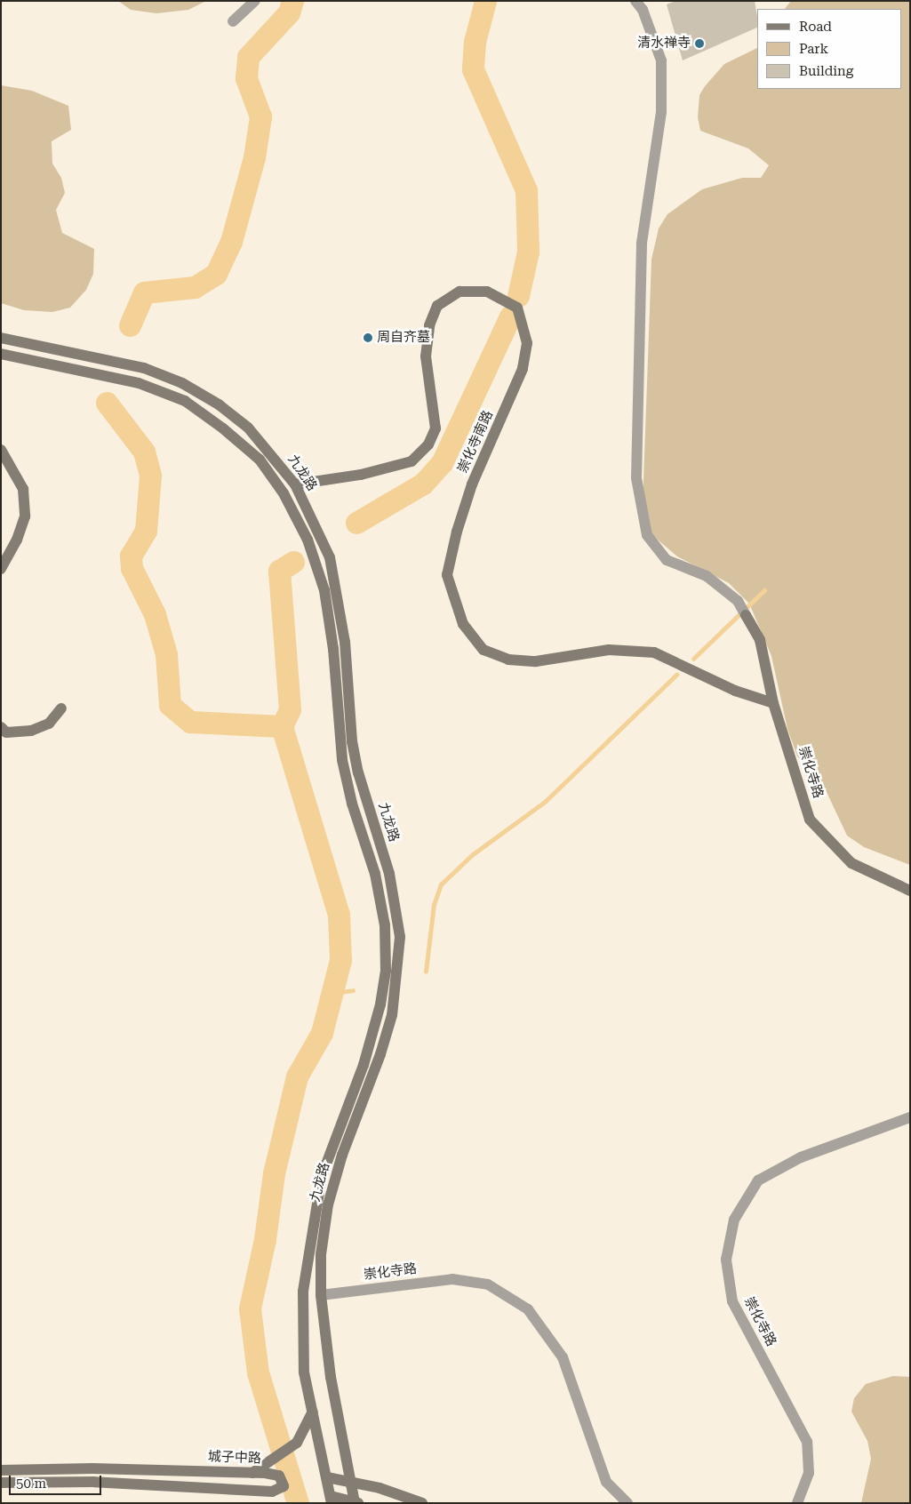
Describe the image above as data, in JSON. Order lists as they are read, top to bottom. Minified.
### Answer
{"streets":{"main road":["崇化寺南路","九龙路","崇化寺路","城子中路"]},"crossings":[["崇化寺南路","九龙路"],["崇化寺南路","崇化寺路"],["九龙路","崇化寺路"]],"places":["清水禅寺","周自齐墓"],"legend":["Road","Park","Building"],"scale_bar":"50 m"}
